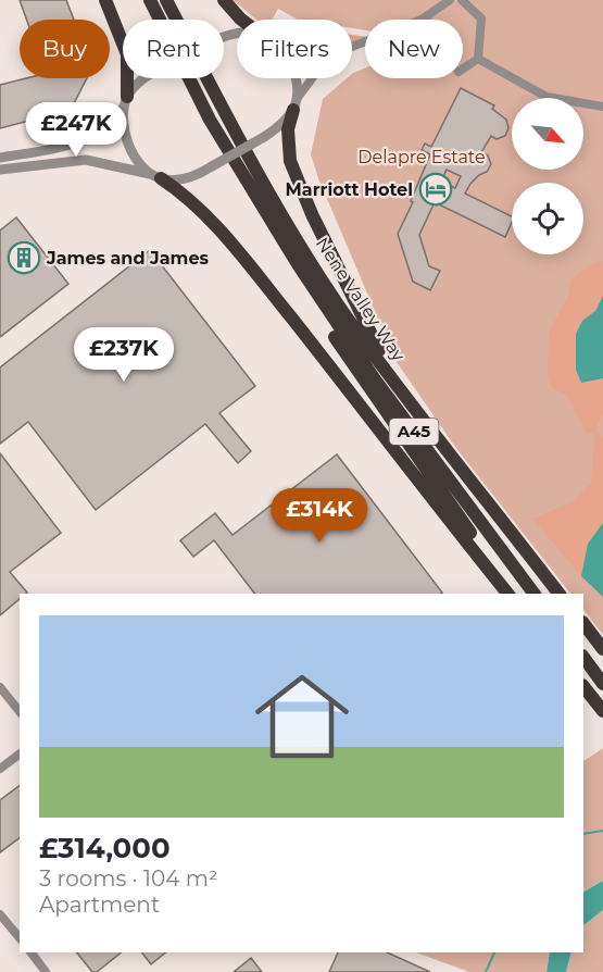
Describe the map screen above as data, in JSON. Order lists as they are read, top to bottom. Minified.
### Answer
{"streets":{"highway":["Nene Valley Way","A45"]},"parks":["Delapre Estate"],"places":{"hotel":["Marriott Hotel"],"building":["James and James"]},"north":"bottom right","page":{"chip":["Buy","Rent","Filters","New"],"price":["£247K","£237K","£314K"],"list":[{"name":"£314,000","note":"3 rooms · 104 m² · Apartment"}]}}
